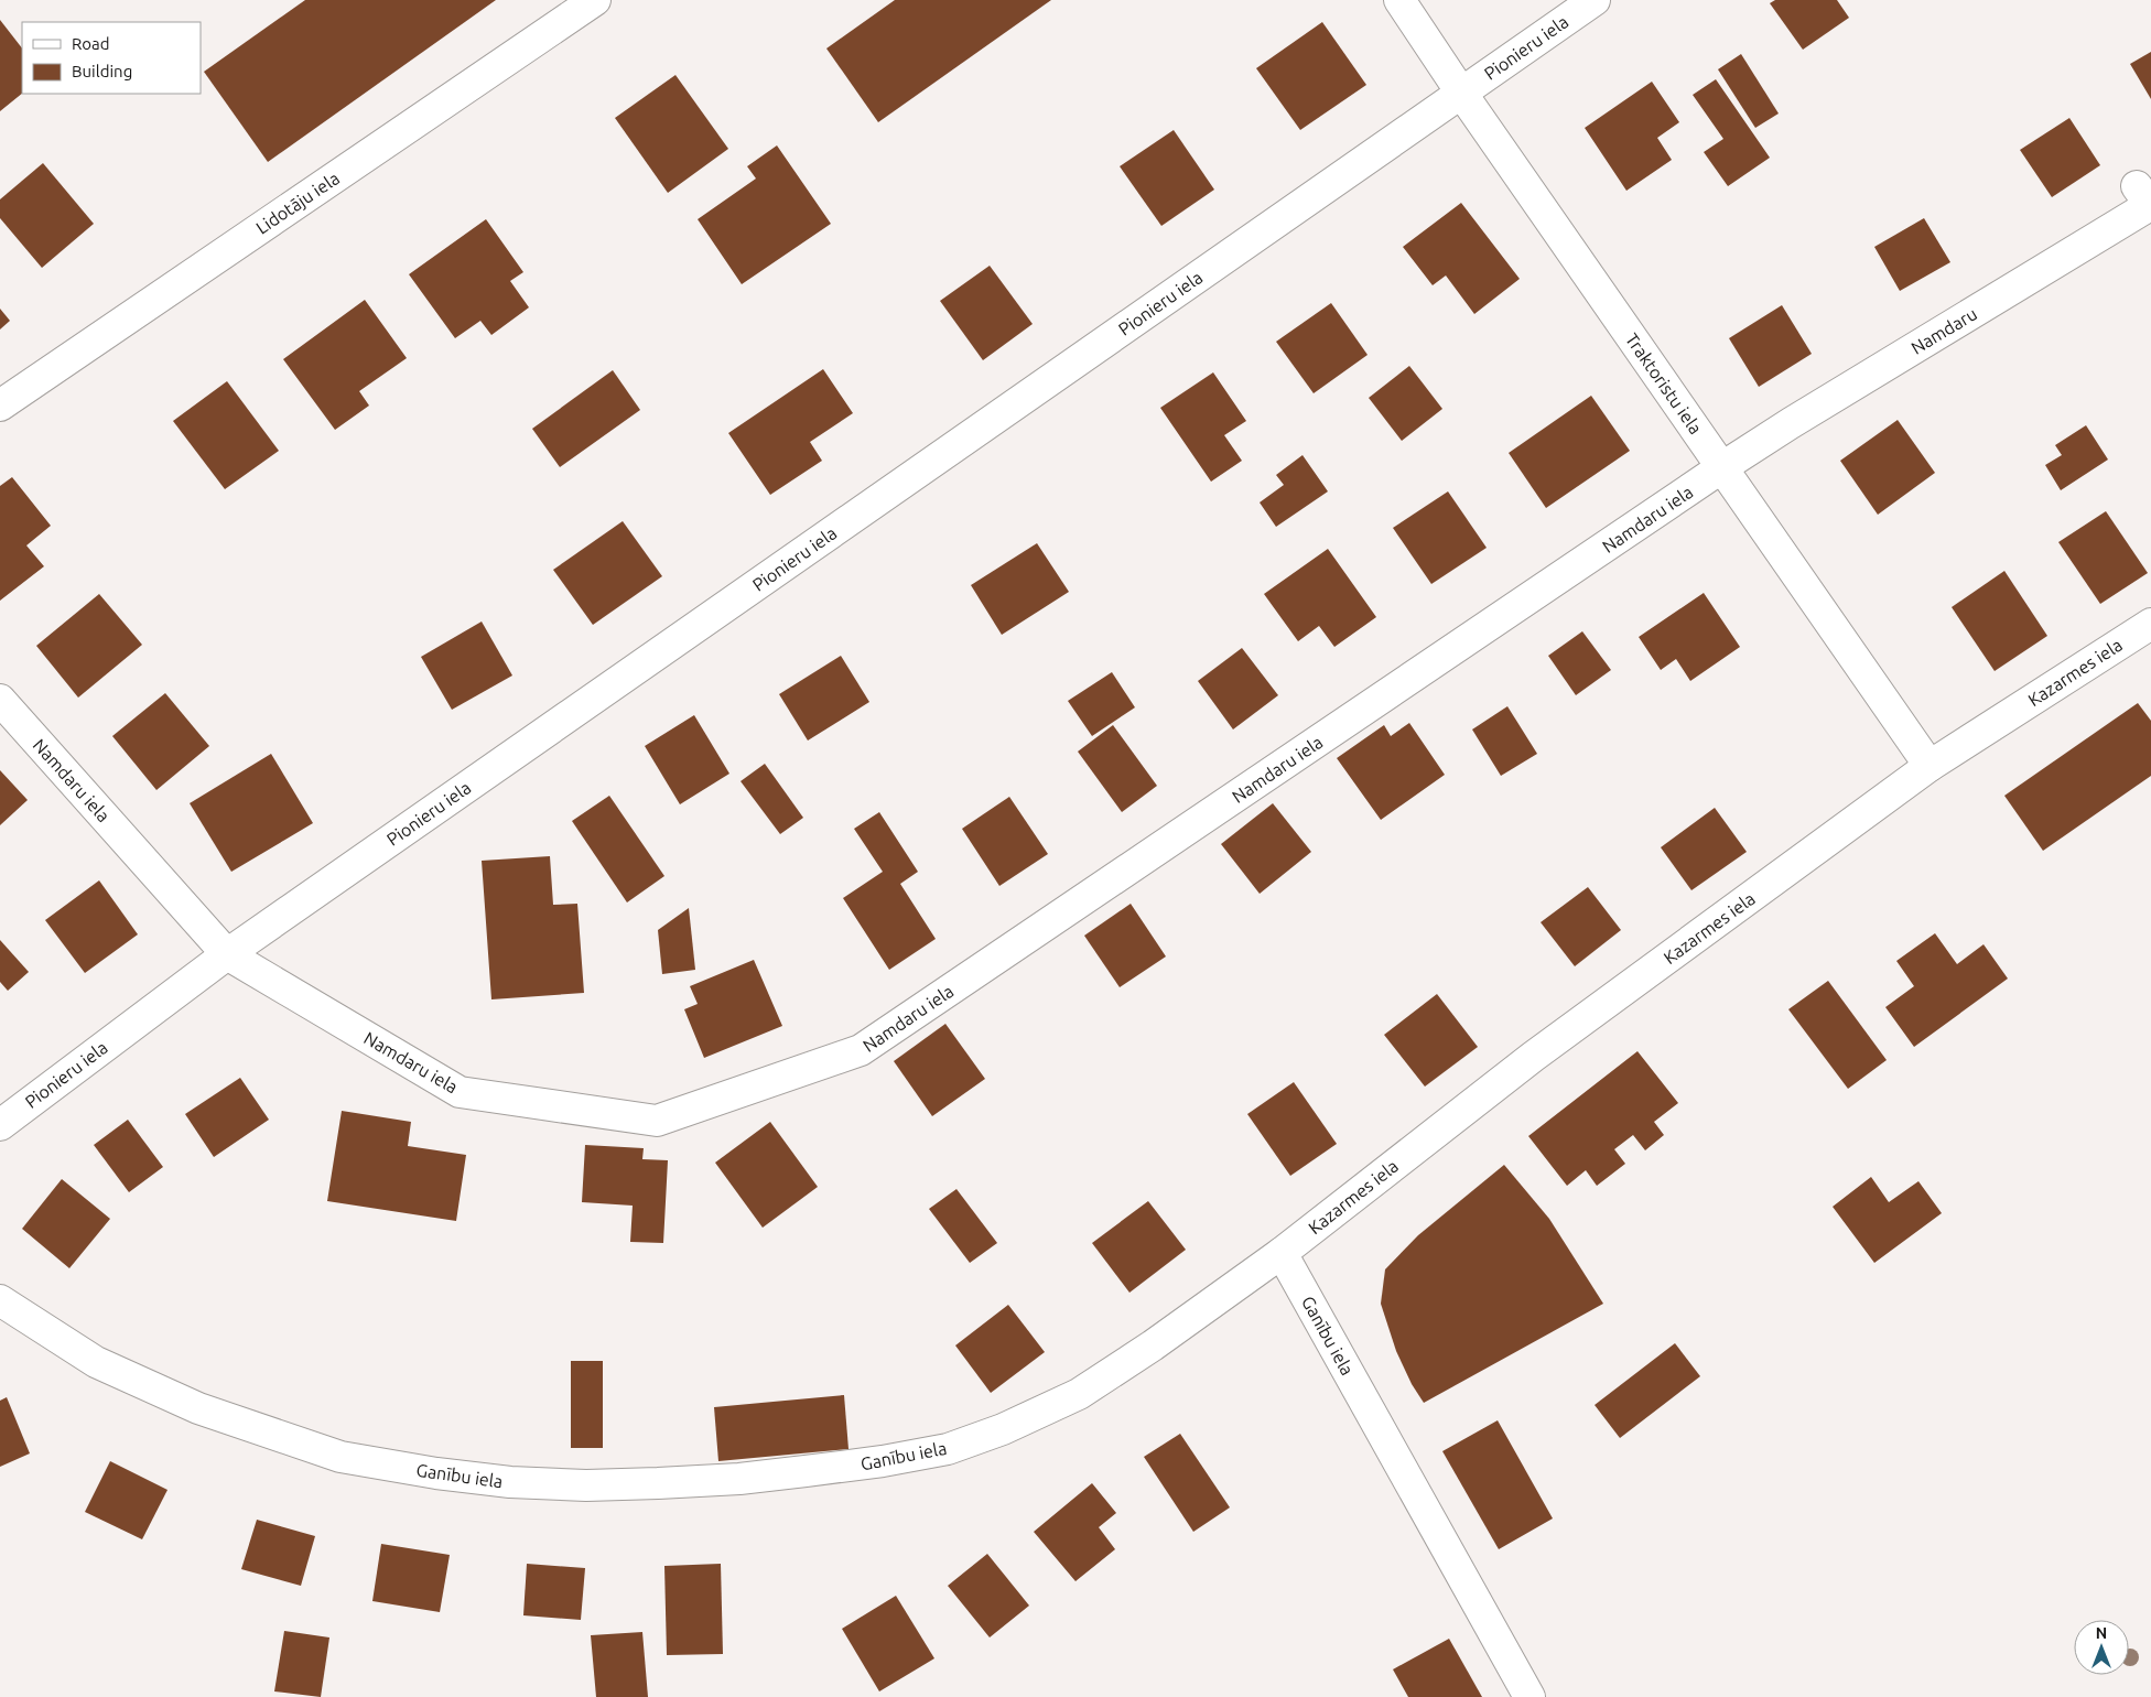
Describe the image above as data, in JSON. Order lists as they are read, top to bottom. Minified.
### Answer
{"streets":{"street":["Pionieru iela","Lidotāju iela","Namdaru","Traktoristu iela","Namdaru iela","Kazarmes iela","Ganību iela"]},"crossings":[["Pionieru iela","Traktoristu iela"],["Pionieru iela","Namdaru iela"],["Namdaru","Traktoristu iela"],["Namdaru","Namdaru iela"],["Traktoristu iela","Namdaru iela"],["Traktoristu iela","Kazarmes iela"],["Kazarmes iela","Ganību iela"]],"legend":["Road","Building"],"north":"top"}
